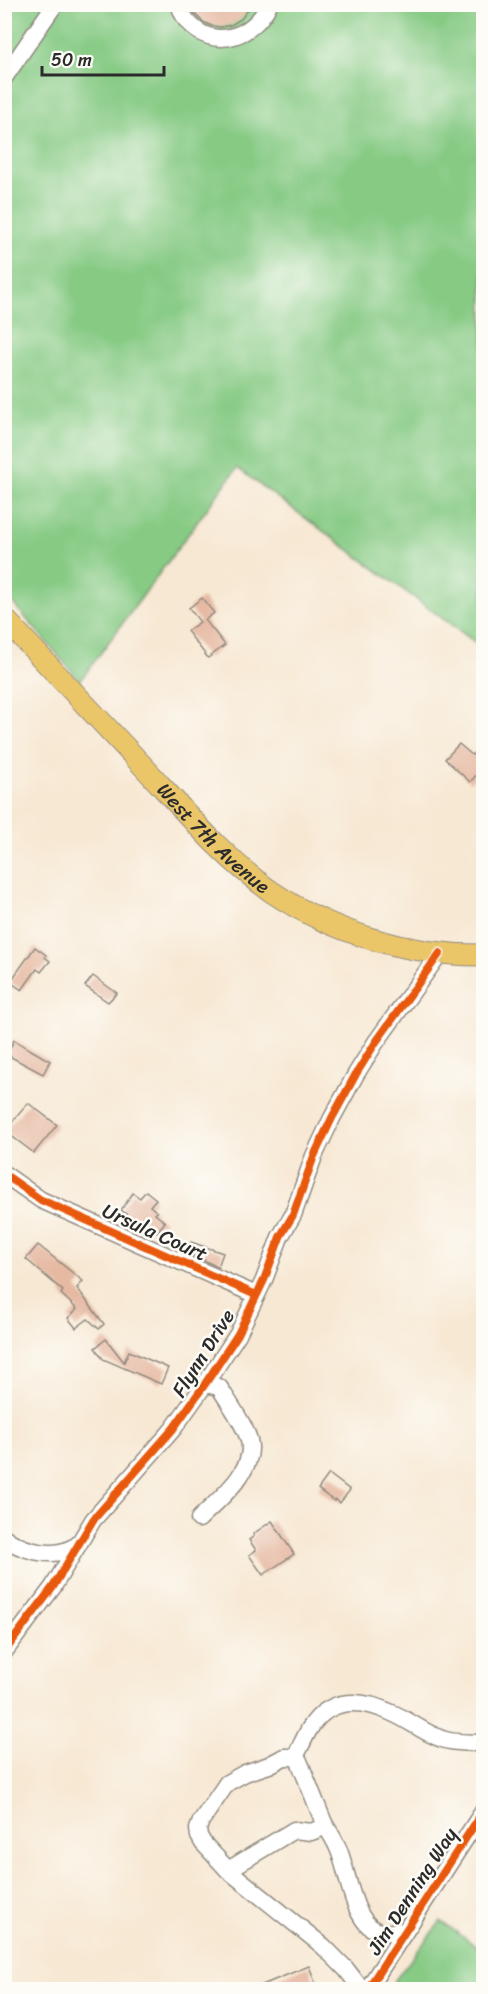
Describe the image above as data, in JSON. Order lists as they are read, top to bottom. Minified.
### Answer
{"streets":{"main road":["West 7th Avenue"],"street":["Ursula Court","Flynn Drive","Jim Denning Way"]},"crossings":[["West 7th Avenue","Flynn Drive"],["Ursula Court","Flynn Drive"]],"scale_bar":"50 m"}
